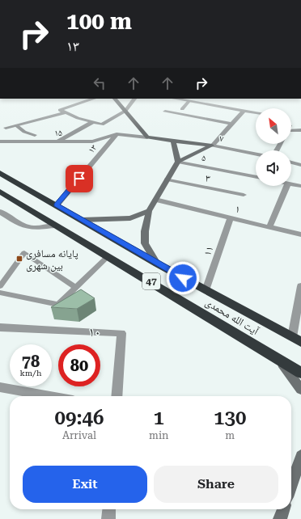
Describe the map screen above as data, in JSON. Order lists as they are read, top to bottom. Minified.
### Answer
{"streets":{"highway":["47","آیت الله محمدی"],"street":["۱۵","۷","۱۳","۵","۳","۱","۱۱","۱۰"]},"crossings":[["۱۵","۱۳"],["۷","۵"],["۱۳","آیت الله محمدی"],["۱","۱۱"],["۱۱","آیت الله محمدی"]],"places":{"transit":["پایانه مسافری بین شهری"]},"north":"top left","page":{"turn":["100 m","۱۳"],"speed":"78 km/h","limit":"80","eta":["09:46","Arrival","1","min","130","m"],"buttons":["Exit","Share"]}}
